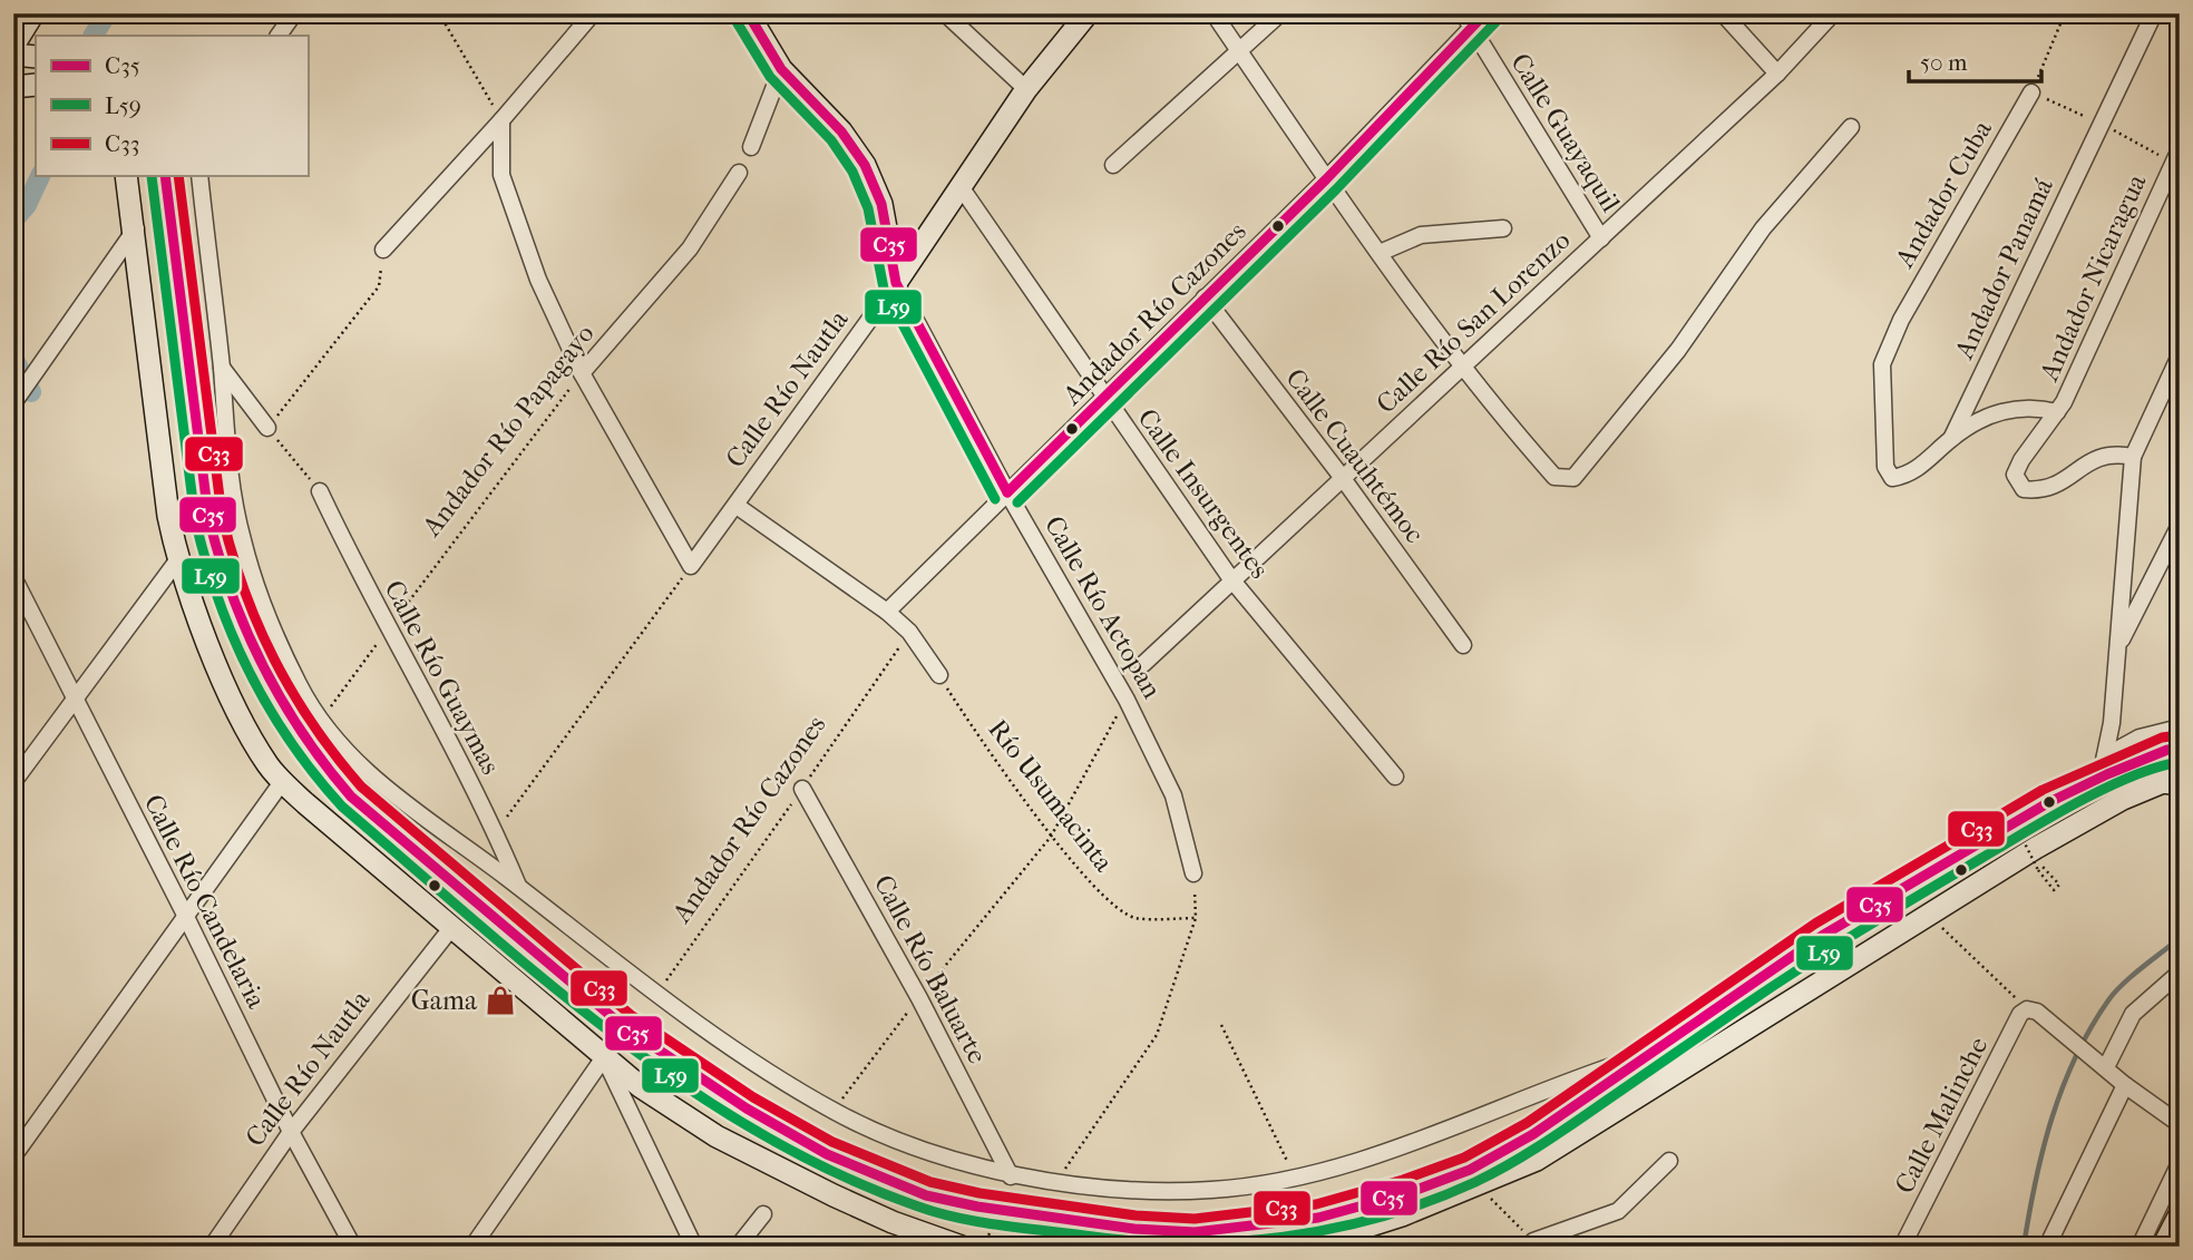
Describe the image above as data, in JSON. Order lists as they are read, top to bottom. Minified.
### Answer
{"streets":{"main road":["Calle Río Nautla","Calle Río Actopan"],"street":["Calle Guayaquil","Andador Cuba","Andador Panamá","Andador Nicaragua","Andador Río Cazones","Calle Río San Lorenzo","Andador Río Papagayo","Calle Cuauhtémoc","Calle Insurgentes","Calle Río Guaymas","Calle Río Candelaria","Calle Río Baluarte","Calle Malinche"],"path":["Río Usumacinta"]},"crossings":[["Calle Guayaquil","Andador Río Cazones"],["Calle Guayaquil","Calle Río San Lorenzo"],["Andador Cuba","Andador Panamá"],["Andador Río Cazones","Calle Cuauhtémoc"],["Andador Río Cazones","Calle Insurgentes"],["Andador Río Cazones","Calle Río Actopan"],["Andador Río Cazones","Calle Río Baluarte"],["Calle Río San Lorenzo","Calle Cuauhtémoc"],["Calle Río San Lorenzo","Calle Insurgentes"],["Calle Río Nautla","Calle Insurgentes"],["Calle Río Nautla","Calle Río Actopan"],["Calle Río Nautla","Calle Río Candelaria"],["Andador Río Papagayo","Calle Río Guaymas"]],"places":{"shop":["Gama"]},"lines":["transit line C35","transit line L59","transit line C33"],"legend":["C35","L59","C33"],"scale_bar":"50 m"}
